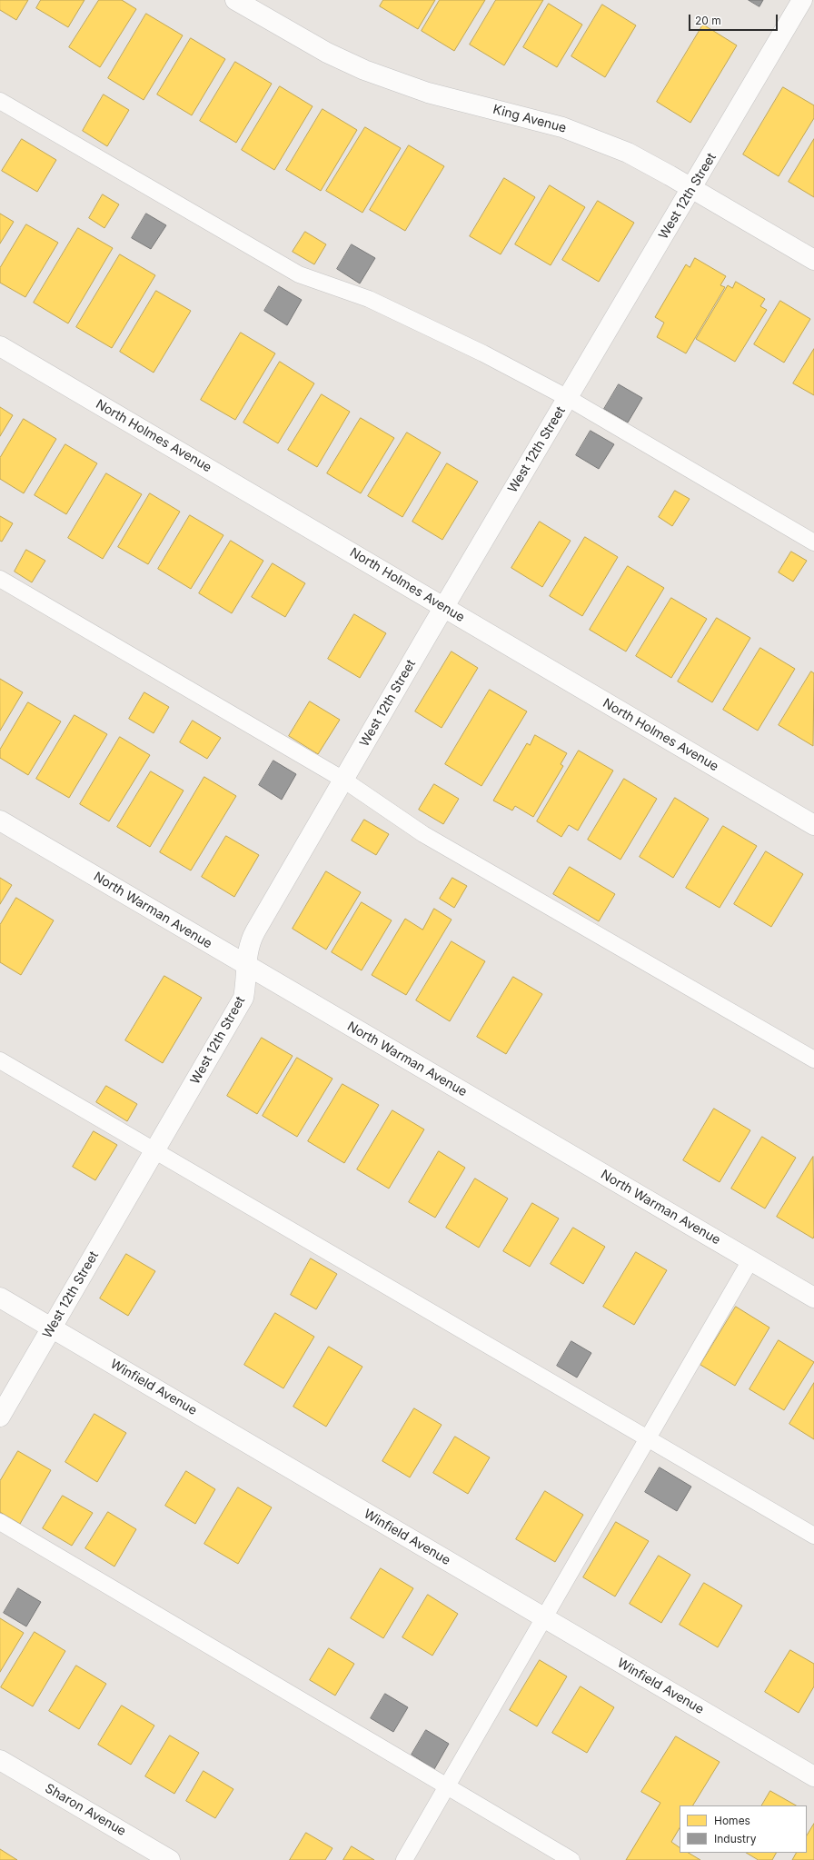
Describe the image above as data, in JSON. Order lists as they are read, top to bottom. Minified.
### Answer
{"streets":{"street":["King Avenue","West 12th Street","North Holmes Avenue","North Warman Avenue","Winfield Avenue","Sharon Avenue"]},"crossings":[["King Avenue","West 12th Street"],["West 12th Street","North Holmes Avenue"],["West 12th Street","North Warman Avenue"],["West 12th Street","Winfield Avenue"]],"legend":["Homes","Industry"],"scale_bar":"20 m"}
